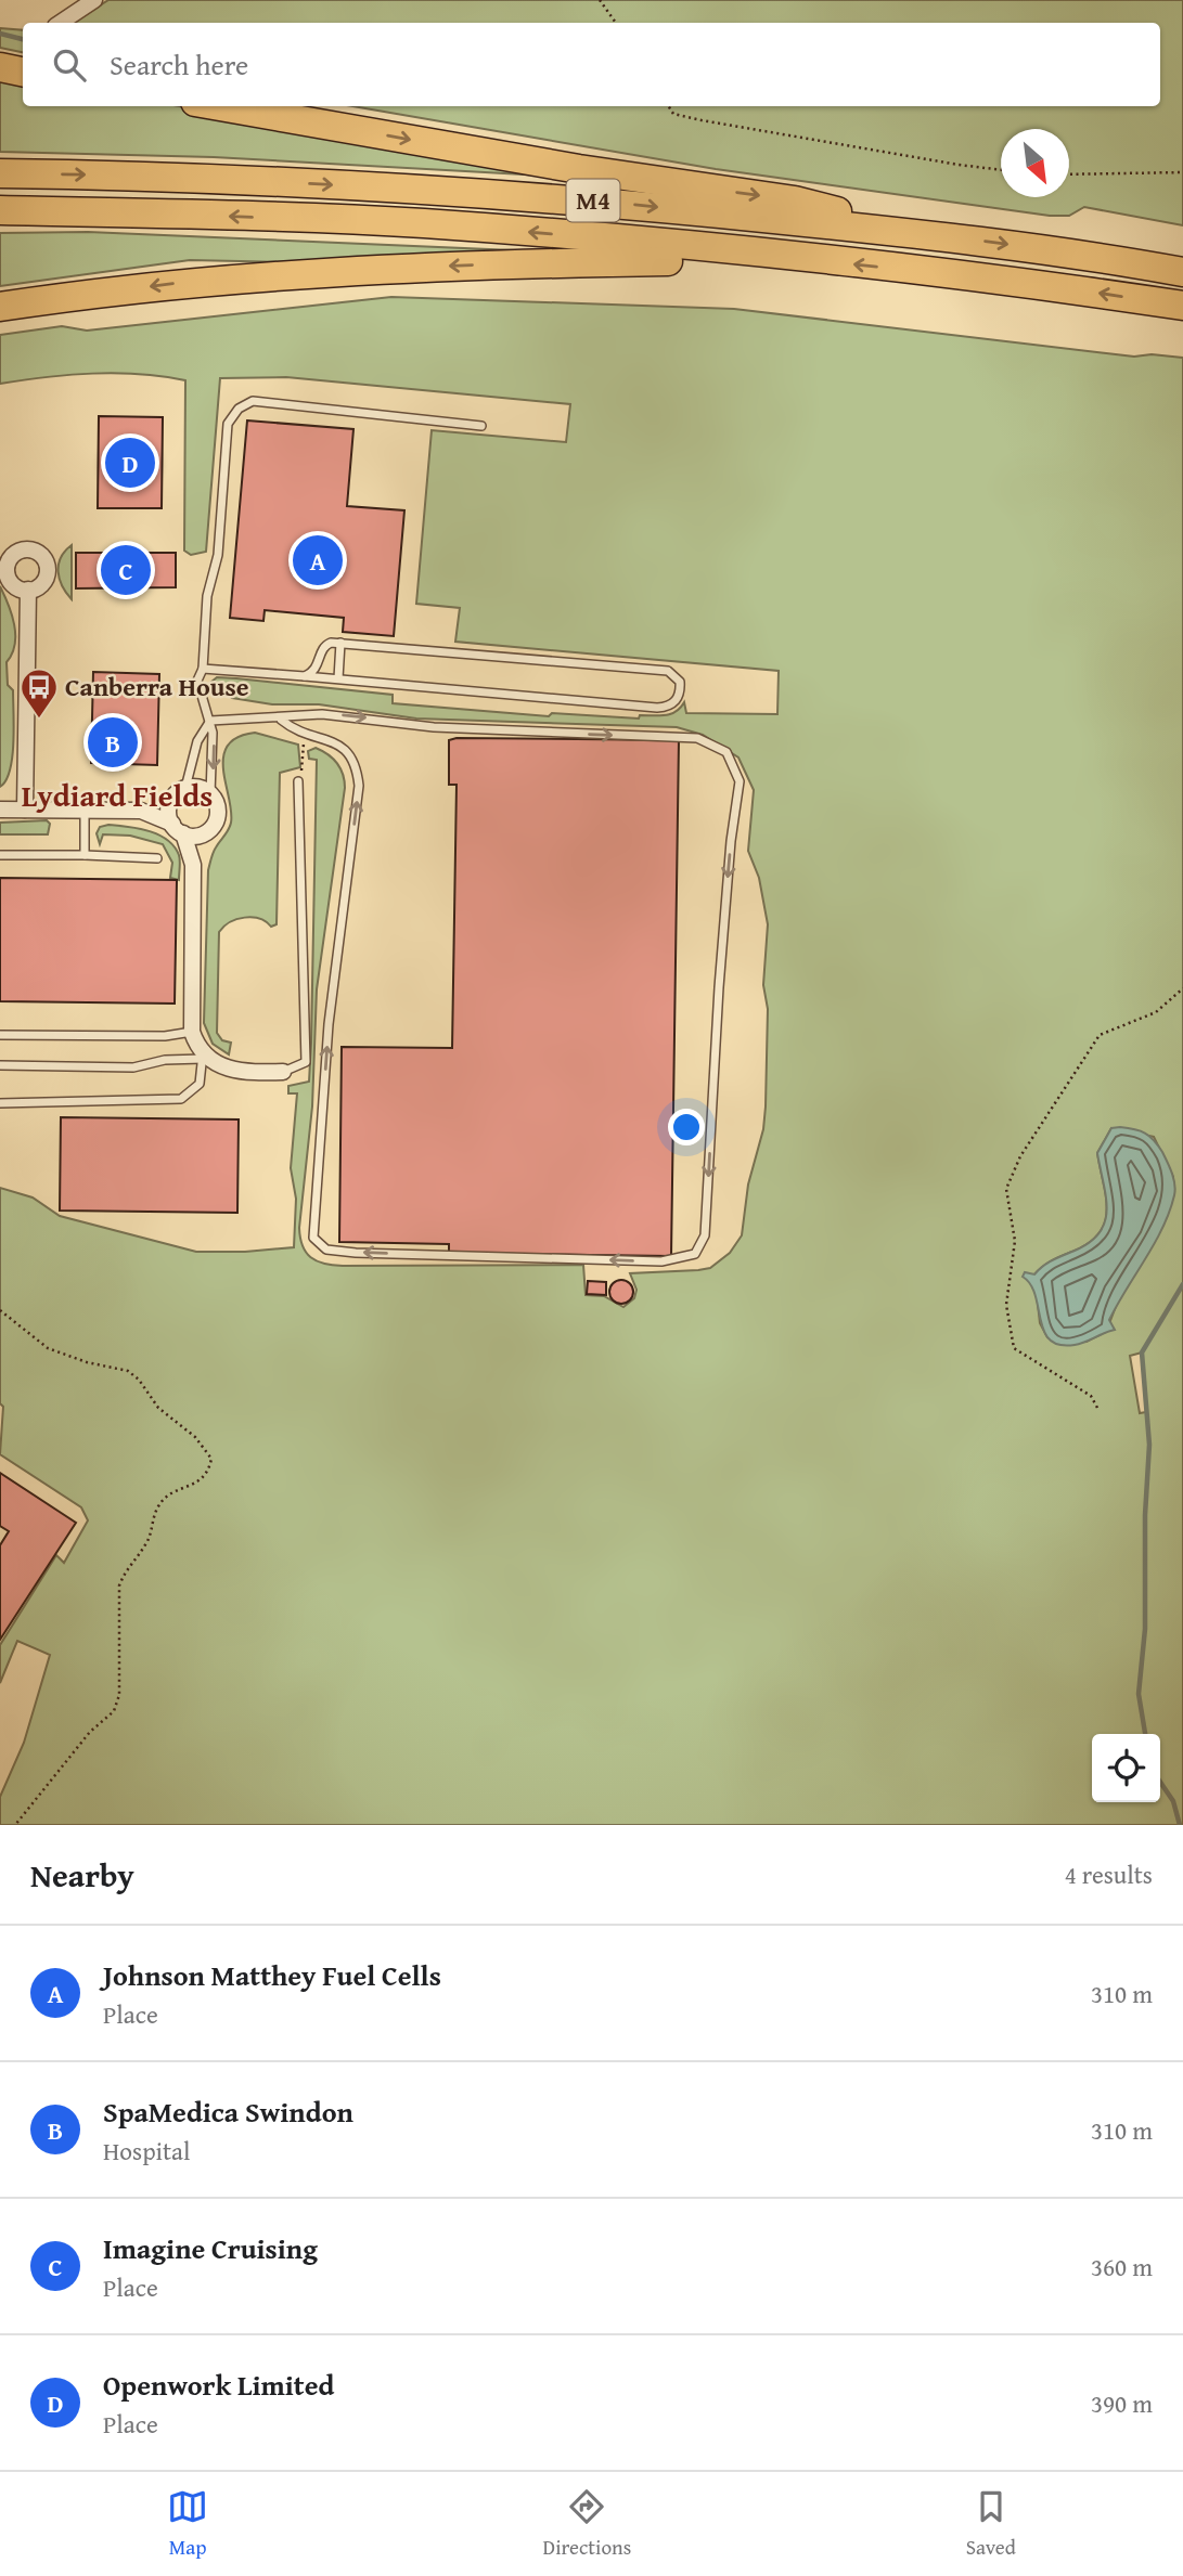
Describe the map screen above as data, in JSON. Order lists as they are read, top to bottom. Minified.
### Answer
{"streets":{"highway":["M4"]},"districts":["Lydiard Fields"],"places":{"bus stop":["Canberra House"]},"north":"bottom right","page":{"search":"Search here","pins":["D","A","C","B"],"heading":["Nearby","4 results"],"list":[{"mark":"A","name":"Johnson Matthey Fuel Cells","note":"Place","value":"310 m"},{"mark":"B","name":"SpaMedica Swindon","note":"Hospital","value":"310 m"},{"mark":"C","name":"Imagine Cruising","note":"Place","value":"360 m"},{"mark":"D","name":"Openwork Limited","note":"Place","value":"390 m"}],"nav":["Map","Directions","Saved"]}}
